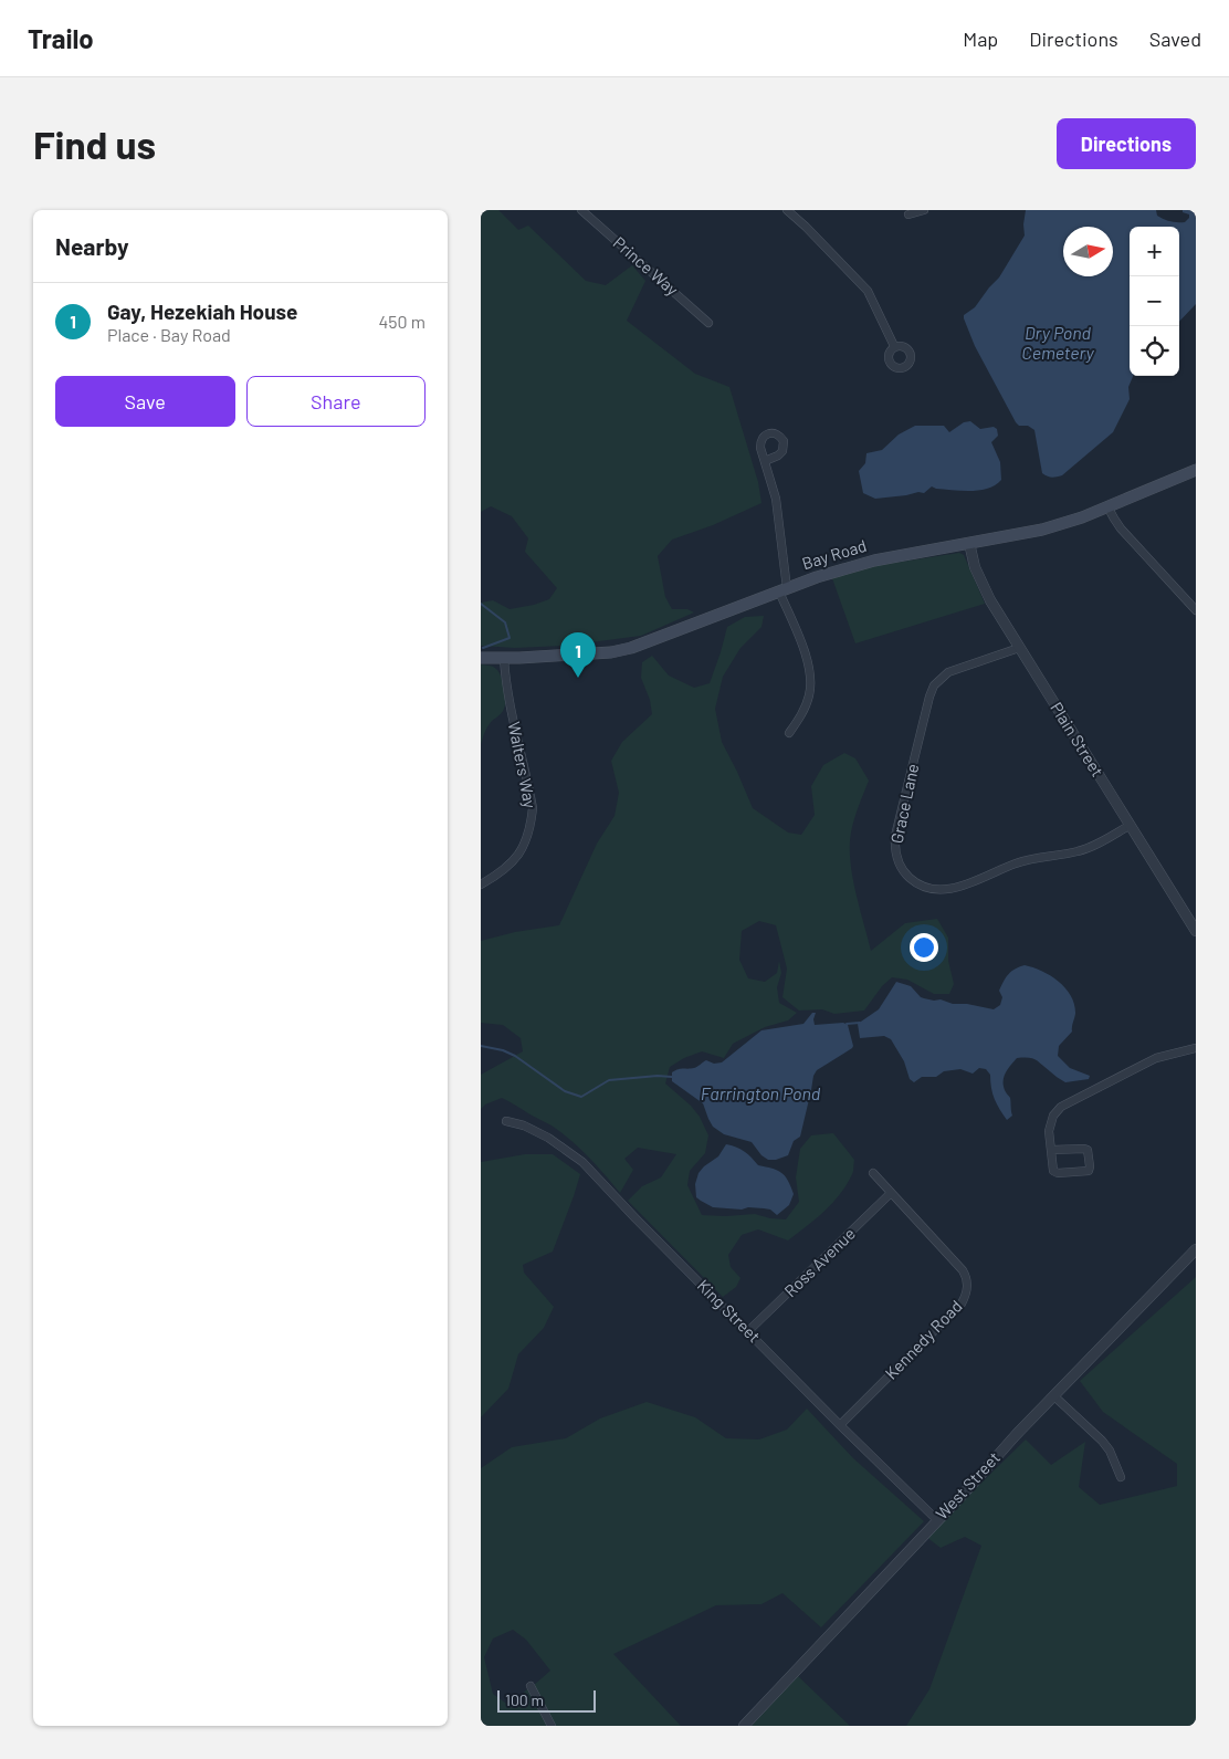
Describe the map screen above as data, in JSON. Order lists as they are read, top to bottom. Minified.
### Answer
{"streets":{"main road":["Bay Road"],"street":["Prince Way","Plain Street","Walters Way","Grace Lane","Ross Avenue","King Street","Kennedy Road","West Street"]},"crossings":[["Bay Road","Plain Street"],["Bay Road","Walters Way"],["Plain Street","Grace Lane"],["Ross Avenue","King Street"],["Ross Avenue","Kennedy Road"],["King Street","Kennedy Road"],["King Street","West Street"]],"water":["Dry Pond Cemetery","Farrington Pond"],"scale_bar":"100 m","north":"right","page":{"header":"Trailo","nav":["Map","Directions","Saved"],"buttons":["Directions",["Save","Share"]],"title":"Find us","heading":"Nearby","map_buttons":["+","−"],"list":[{"mark":"1","name":"Gay, Hezekiah House","note":"Place · Bay Road","value":"450 m"}],"pins":"1","scale":"100 m"}}
